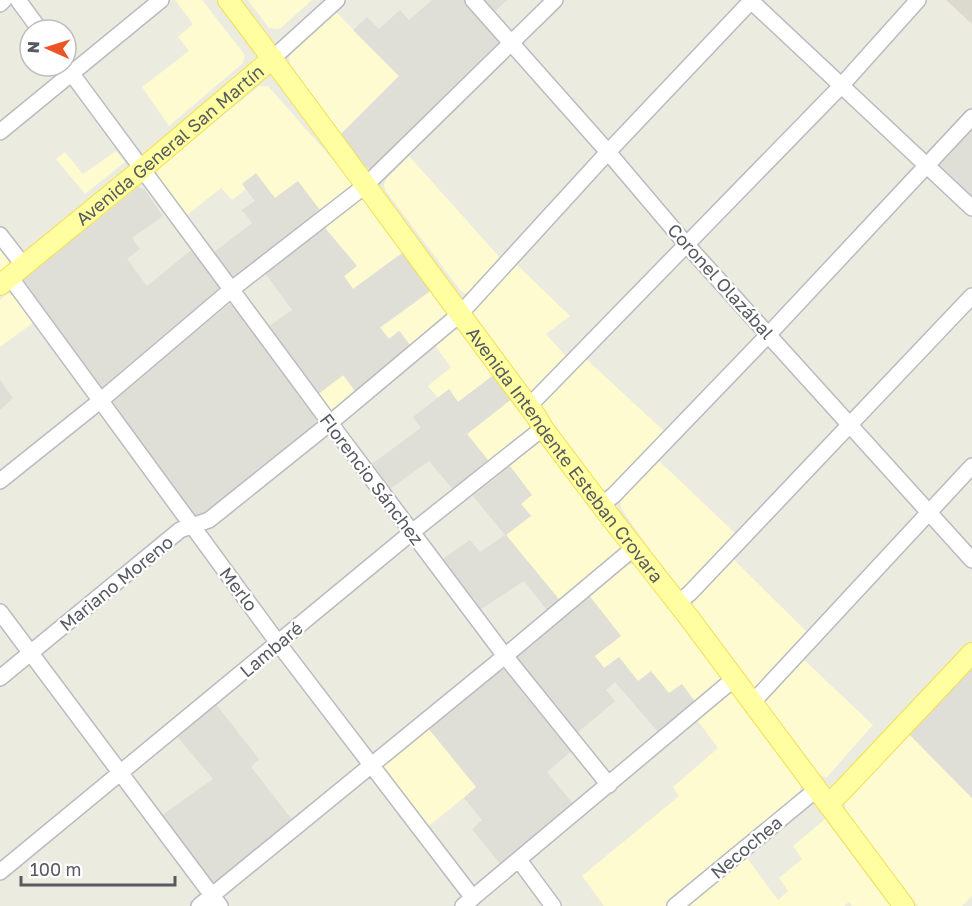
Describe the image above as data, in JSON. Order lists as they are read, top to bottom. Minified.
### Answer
{"streets":{"main road":["Avenida General San Martín","Avenida Intendente Esteban Crovara"],"street":["Coronel Olazábal","Florencio Sánchez","Mariano Moreno","Merlo","Lambaré","Necochea"]},"crossings":[["Avenida General San Martín","Avenida Intendente Esteban Crovara"],["Avenida General San Martín","Florencio Sánchez"],["Avenida General San Martín","Merlo"],["Coronel Olazábal","Mariano Moreno"],["Avenida Intendente Esteban Crovara","Mariano Moreno"],["Avenida Intendente Esteban Crovara","Lambaré"],["Avenida Intendente Esteban Crovara","Necochea"],["Florencio Sánchez","Mariano Moreno"],["Florencio Sánchez","Lambaré"],["Mariano Moreno","Merlo"],["Merlo","Lambaré"]],"scale_bar":"100 m","north":"left"}
